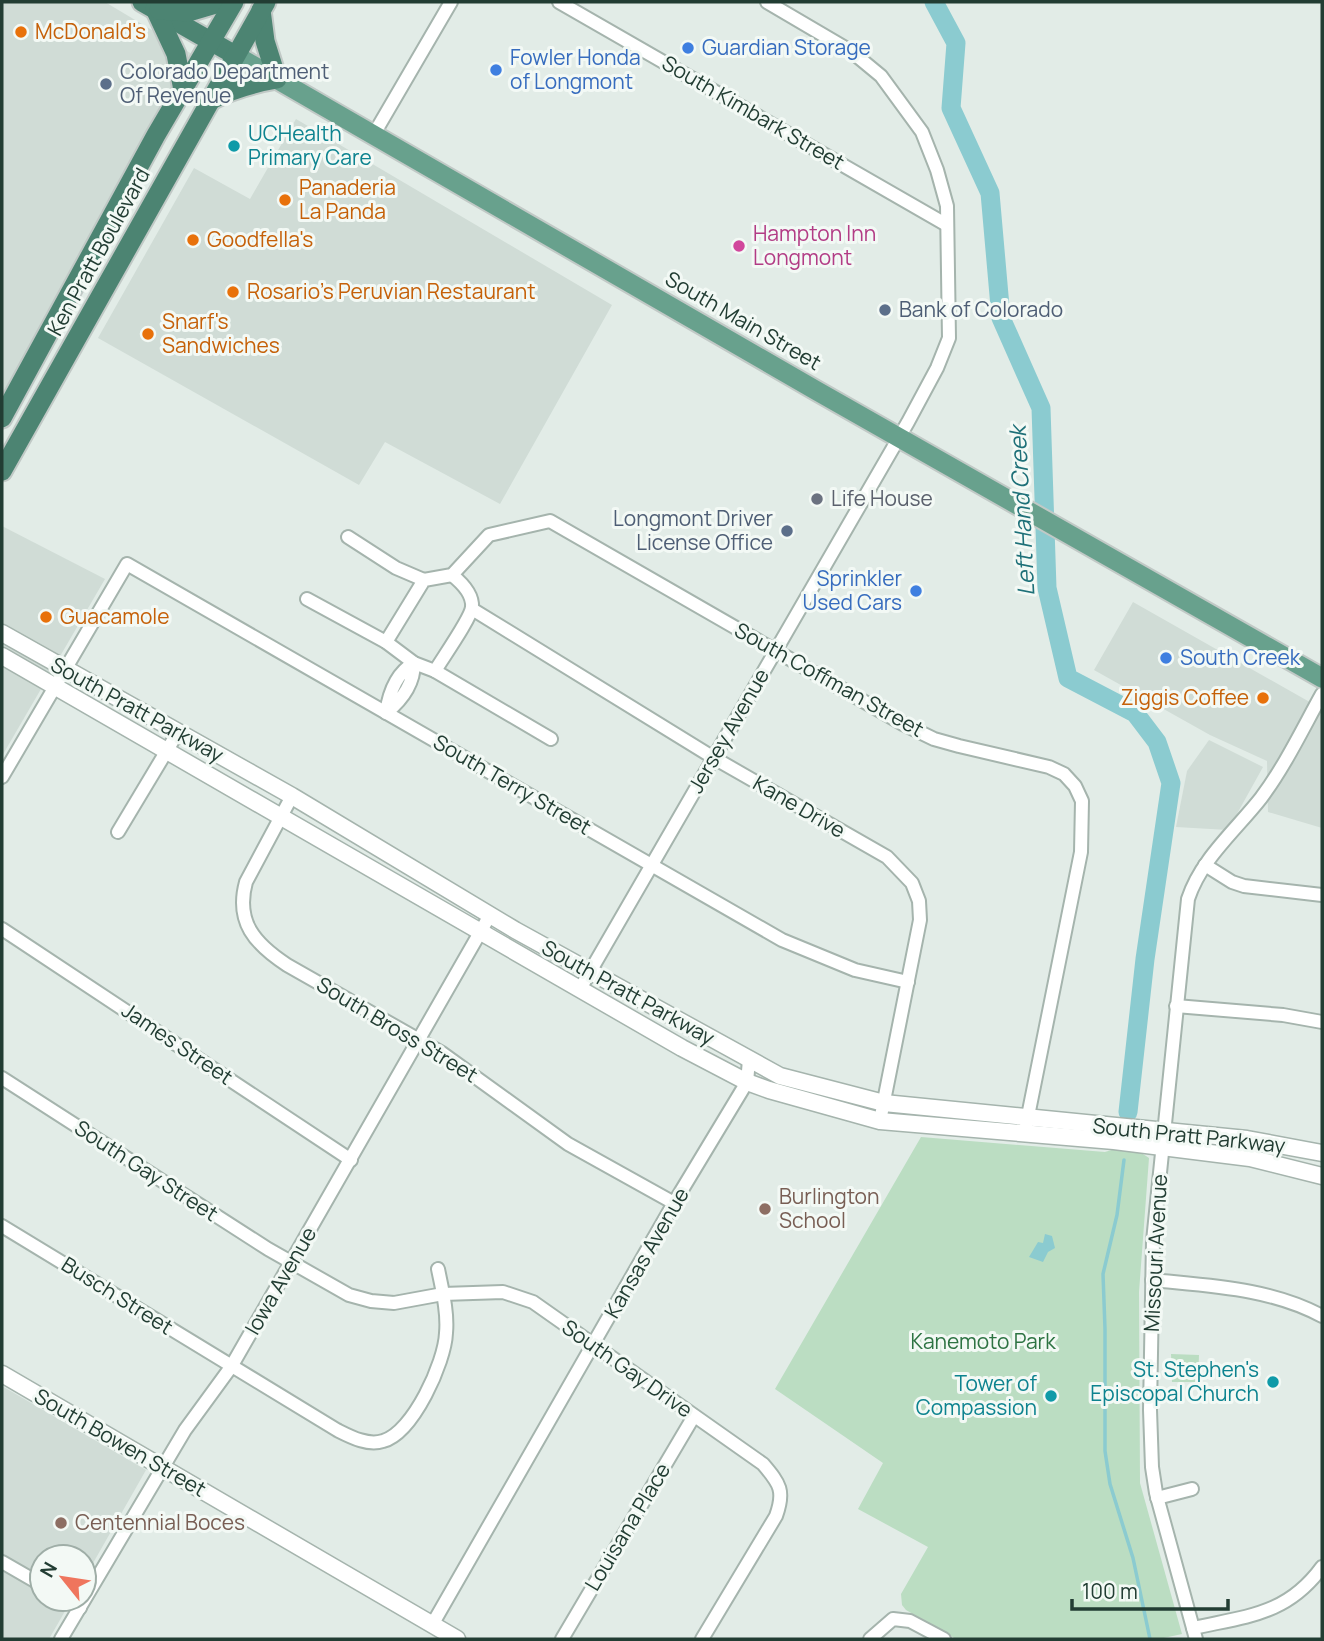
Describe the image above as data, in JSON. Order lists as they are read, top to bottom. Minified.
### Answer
{"streets":{"highway":["Ken Pratt Boulevard","South Main Street"],"street":["South Kimbark Street","South Coffman Street","South Pratt Parkway","Jersey Avenue","South Terry Street","Kane Drive","South Bross Street","James Street","South Gay Street","Kansas Avenue","Missouri Avenue","Iowa Avenue","Busch Street","South Gay Drive","South Bowen Street","Louisana Place"]},"crossings":[["South Kimbark Street","Jersey Avenue"],["Ken Pratt Boulevard","South Main Street"],["South Main Street","Jersey Avenue"],["South Coffman Street","South Pratt Parkway"],["South Coffman Street","Jersey Avenue"],["South Pratt Parkway","Jersey Avenue"],["South Pratt Parkway","South Terry Street"],["South Pratt Parkway","Kane Drive"],["South Pratt Parkway","South Bross Street"],["South Pratt Parkway","Kansas Avenue"],["South Pratt Parkway","Missouri Avenue"],["South Pratt Parkway","Iowa Avenue"],["Jersey Avenue","South Terry Street"],["Jersey Avenue","Kane Drive"],["South Terry Street","Kane Drive"],["South Bross Street","Kansas Avenue"],["South Bross Street","Iowa Avenue"],["James Street","Iowa Avenue"],["South Gay Street","Iowa Avenue"],["South Gay Street","South Gay Drive"],["Kansas Avenue","South Gay Drive"],["Kansas Avenue","South Bowen Street"],["Iowa Avenue","Busch Street"],["Iowa Avenue","South Gay Drive"],["Iowa Avenue","South Bowen Street"],["Busch Street","South Gay Drive"],["South Gay Drive","Louisana Place"]],"water":["Left Hand Creek"],"parks":["Kanemoto Park"],"places":["McDonald's","Guardian Storage","Fowler Honda of Longmont","Colorado Department Of Revenue","UCHealth Primary Care","Panaderia La Panda","Goodfella's","Hampton Inn Longmont","Rosario's Peruvian Restaurant","Bank of Colorado","Snarf's Sandwiches","Life House","Longmont Driver License Office","Sprinkler Used Cars","Guacamole","South Creek","Ziggis Coffee","Burlington School","St. Stephen's Episcopal Church","Tower of Compassion","Centennial Boces"],"scale_bar":"100 m","north":"top left"}
